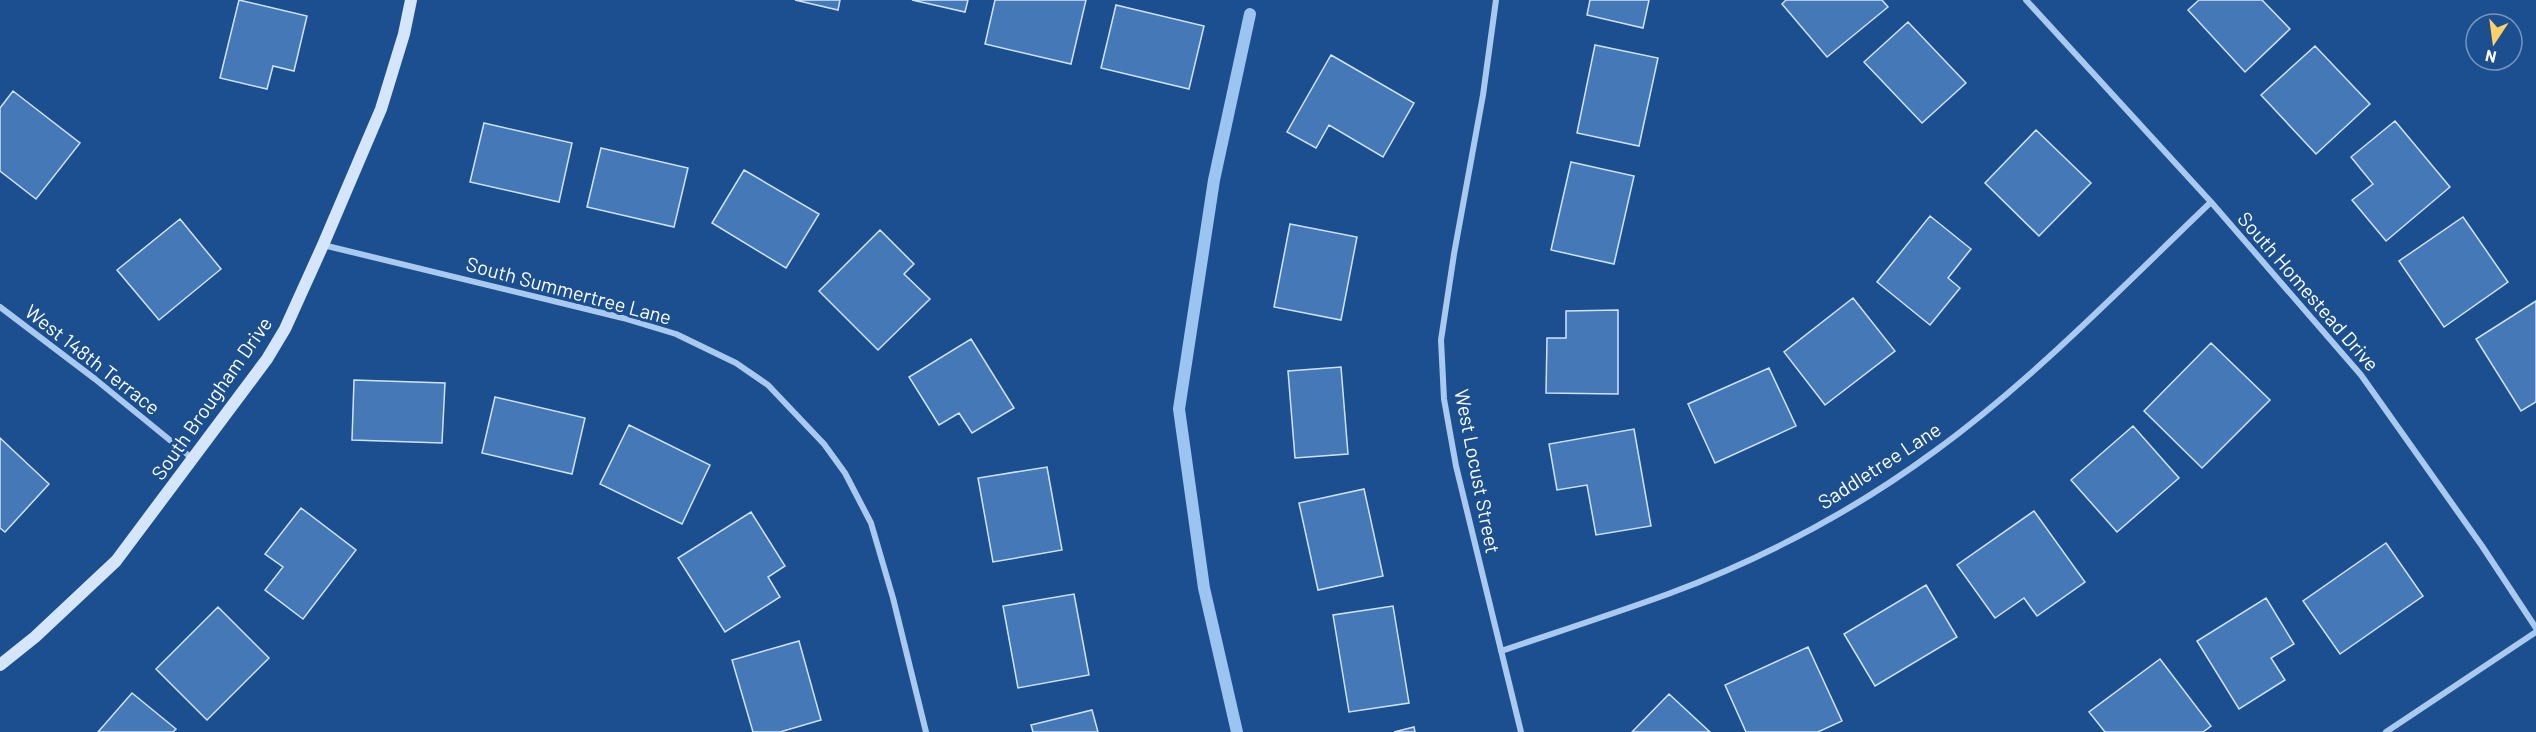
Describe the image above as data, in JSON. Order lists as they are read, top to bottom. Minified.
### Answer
{"streets":{"street":["South Summertree Lane","South Homestead Drive","West 148th Terrace","South Brougham Drive","Saddletree Lane","West Locust Street"]},"crossings":[["South Summertree Lane","South Brougham Drive"],["South Homestead Drive","Saddletree Lane"],["West 148th Terrace","South Brougham Drive"],["Saddletree Lane","West Locust Street"]],"north":"bottom"}
